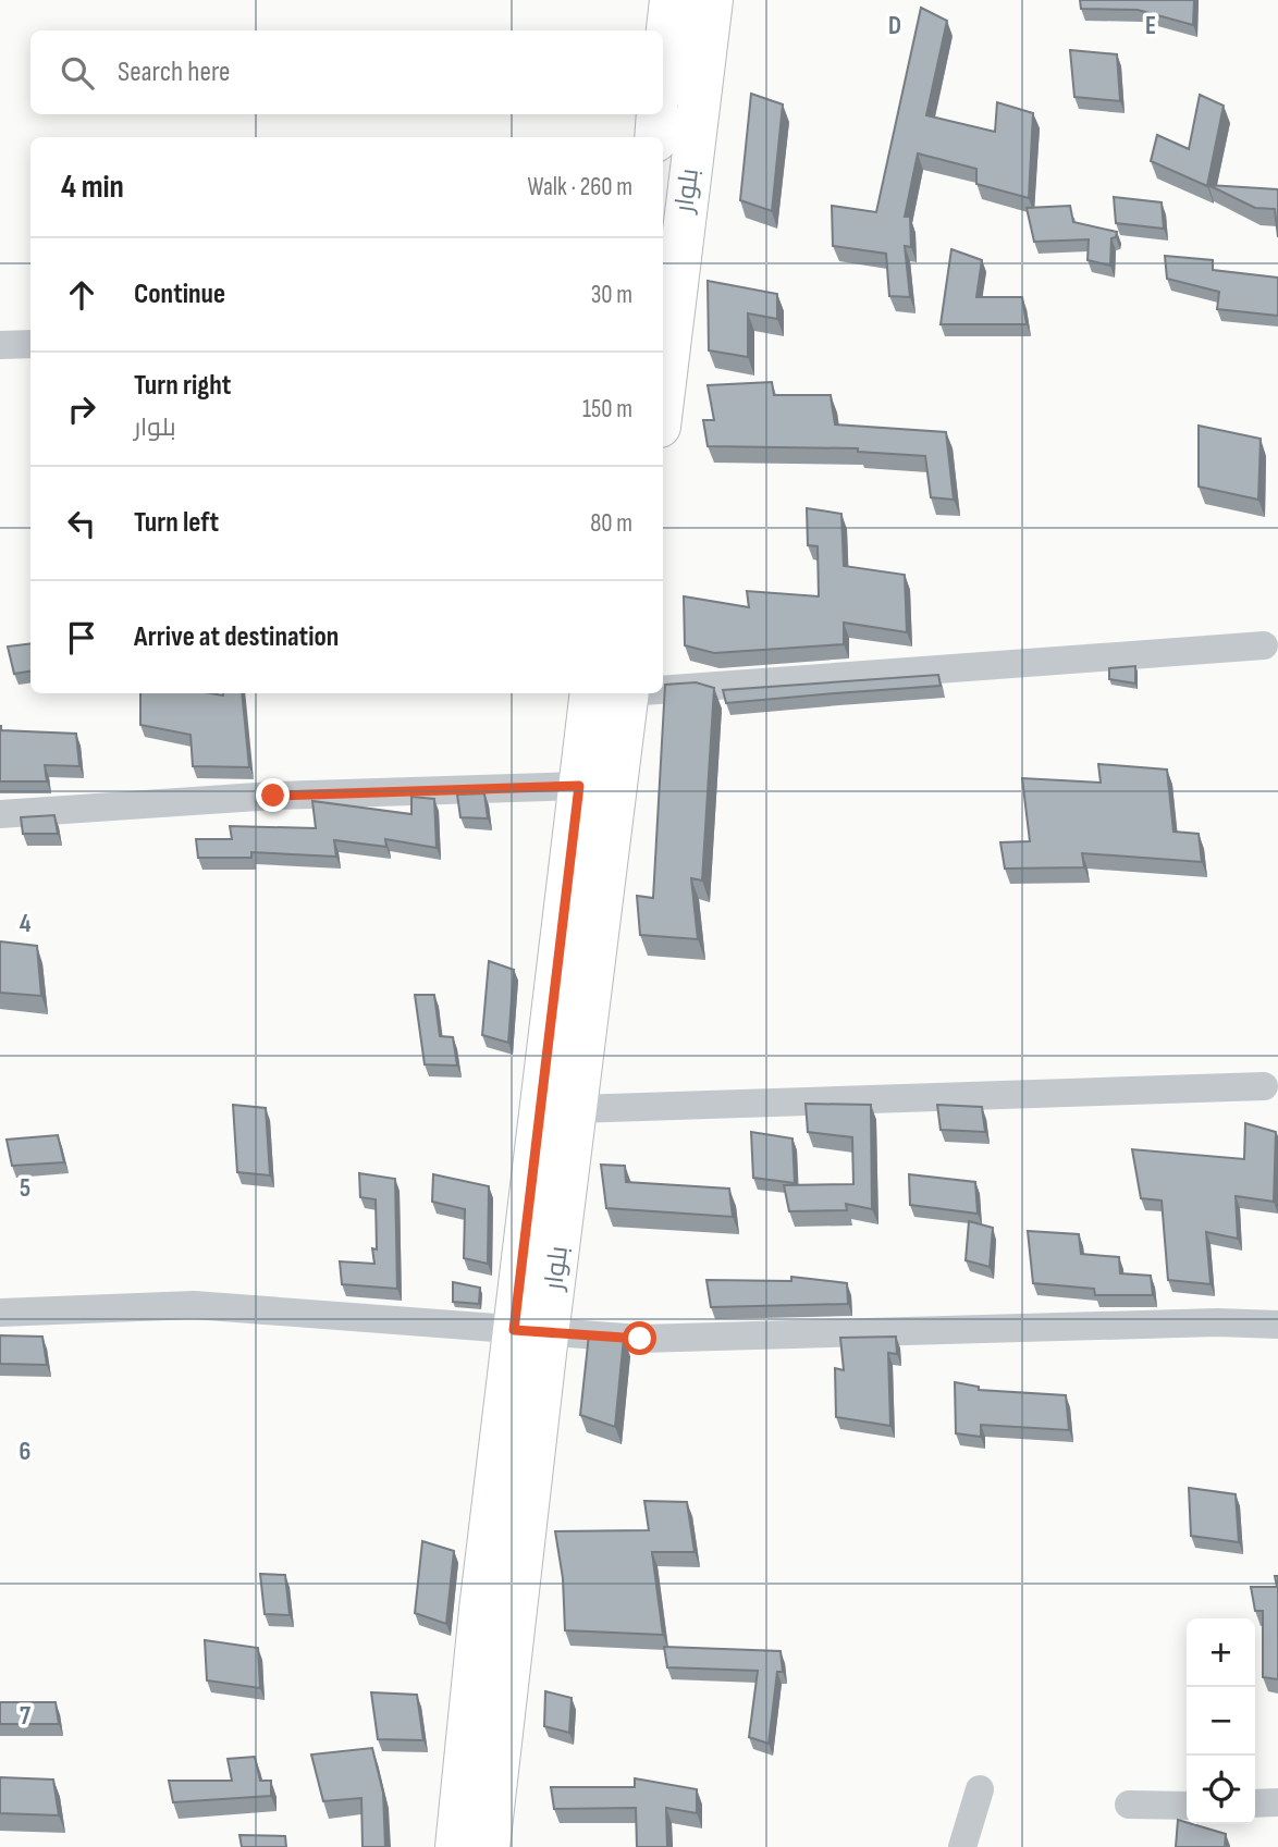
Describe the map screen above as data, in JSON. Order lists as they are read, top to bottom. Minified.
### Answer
{"streets":{"main road":["بلوار"]},"page":{"search":"Search here","heading":["4 min","Walk · 260 m"],"list":[["Continue","30 m"],["Turn right","بلوار","150 m"],["Turn left","80 m"],"Arrive at destination"],"map_buttons":["+","−"]},"grid":{"columns":["D","E"],"rows":["4","5","6","7"]}}
